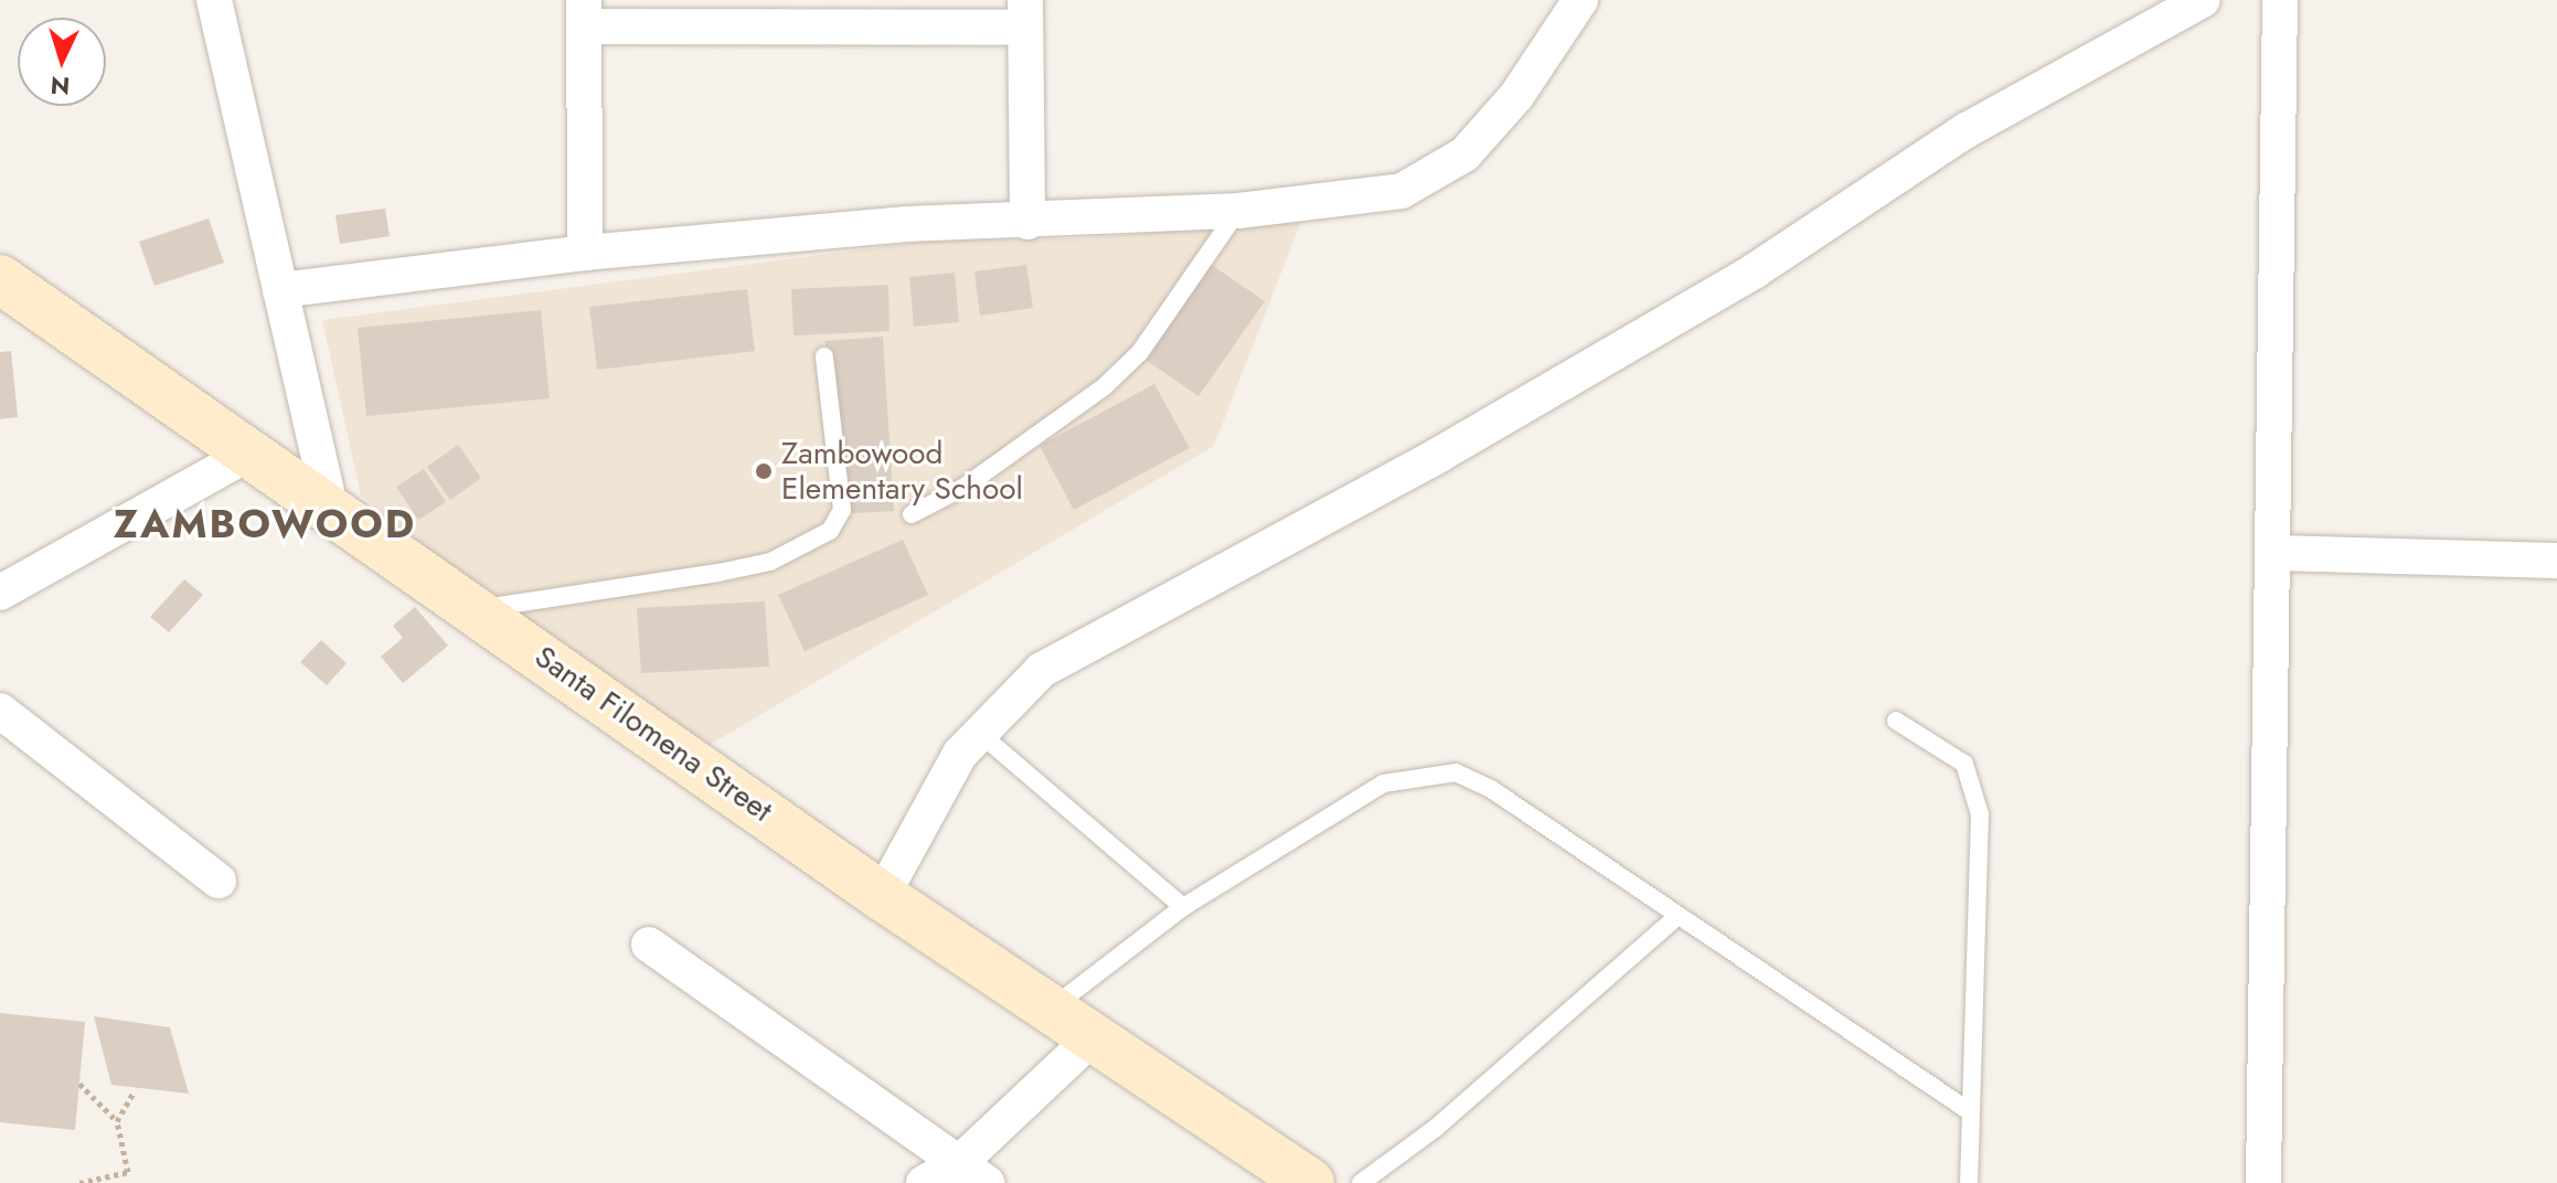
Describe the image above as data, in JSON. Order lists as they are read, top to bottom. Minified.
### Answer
{"streets":{"main road":["Santa Filomena Street"]},"districts":["ZAMBOWOOD"],"places":["Zambowood Elementary School"],"north":"bottom"}
